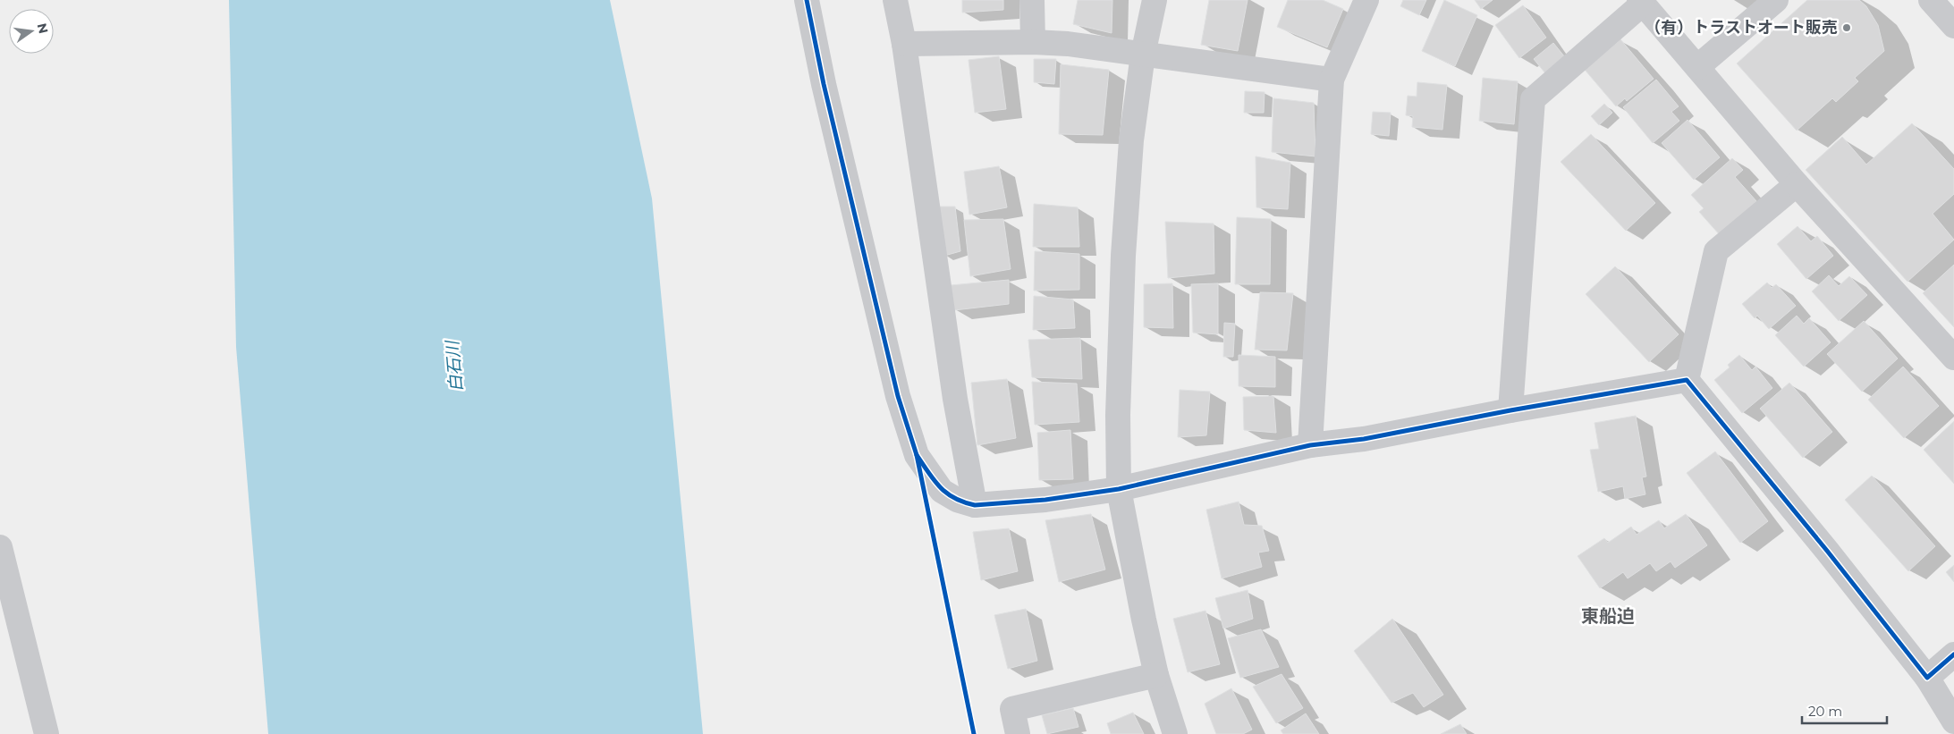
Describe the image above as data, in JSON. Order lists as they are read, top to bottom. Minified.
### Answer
{"districts":["東船迫"],"water":["白石川"],"places":["（有）トラストオート販売"],"scale_bar":"20 m","north":"right"}
